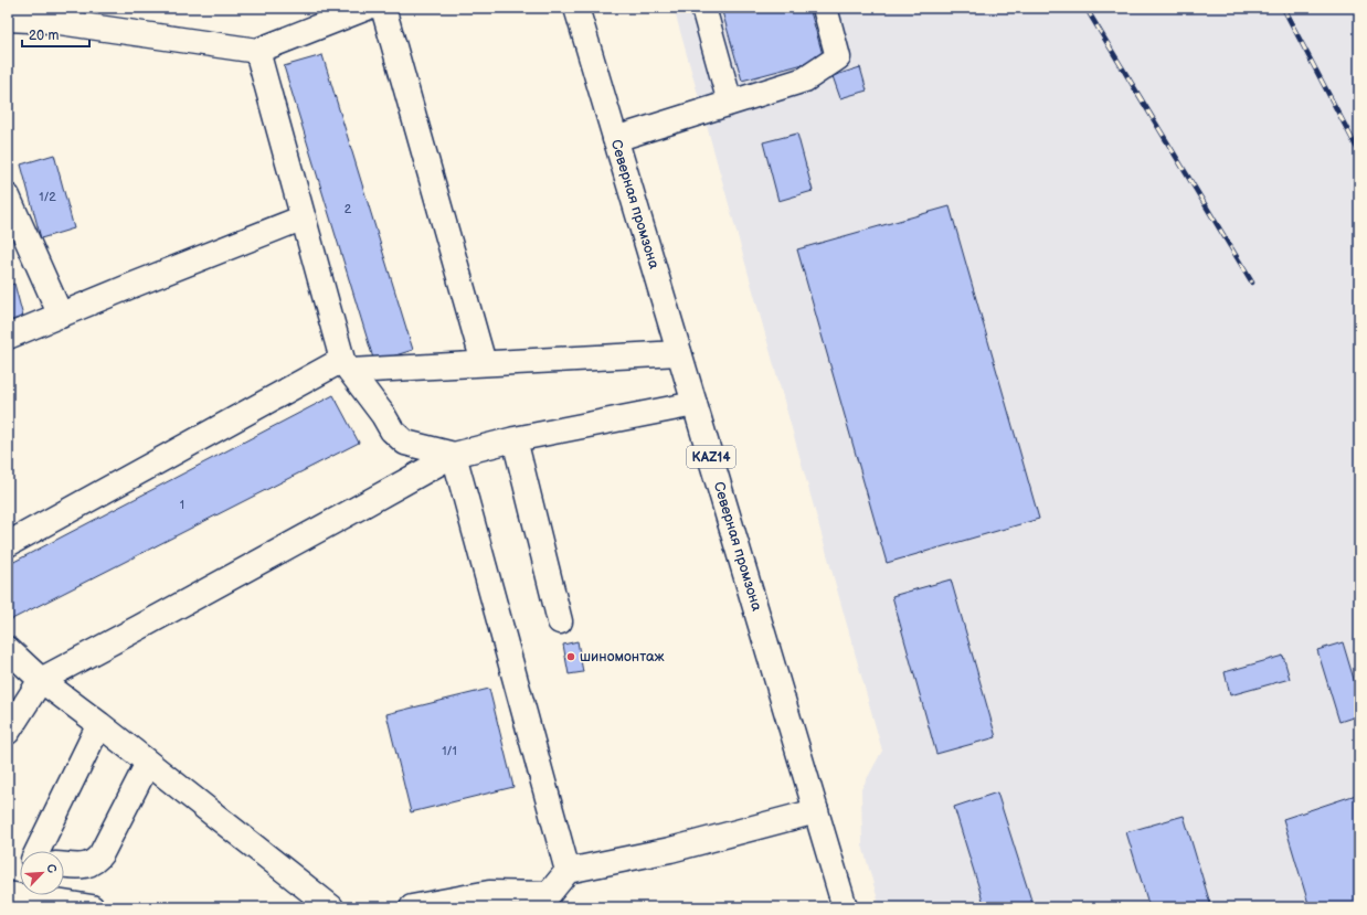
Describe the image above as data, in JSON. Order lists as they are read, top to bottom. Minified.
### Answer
{"streets":{"main road":["Северная промзона","KAZ14"]},"places":["шиномонтаж"],"house_numbers":["1/2","2","1","1/1"],"scale_bar":"20 m","north":"top right"}
